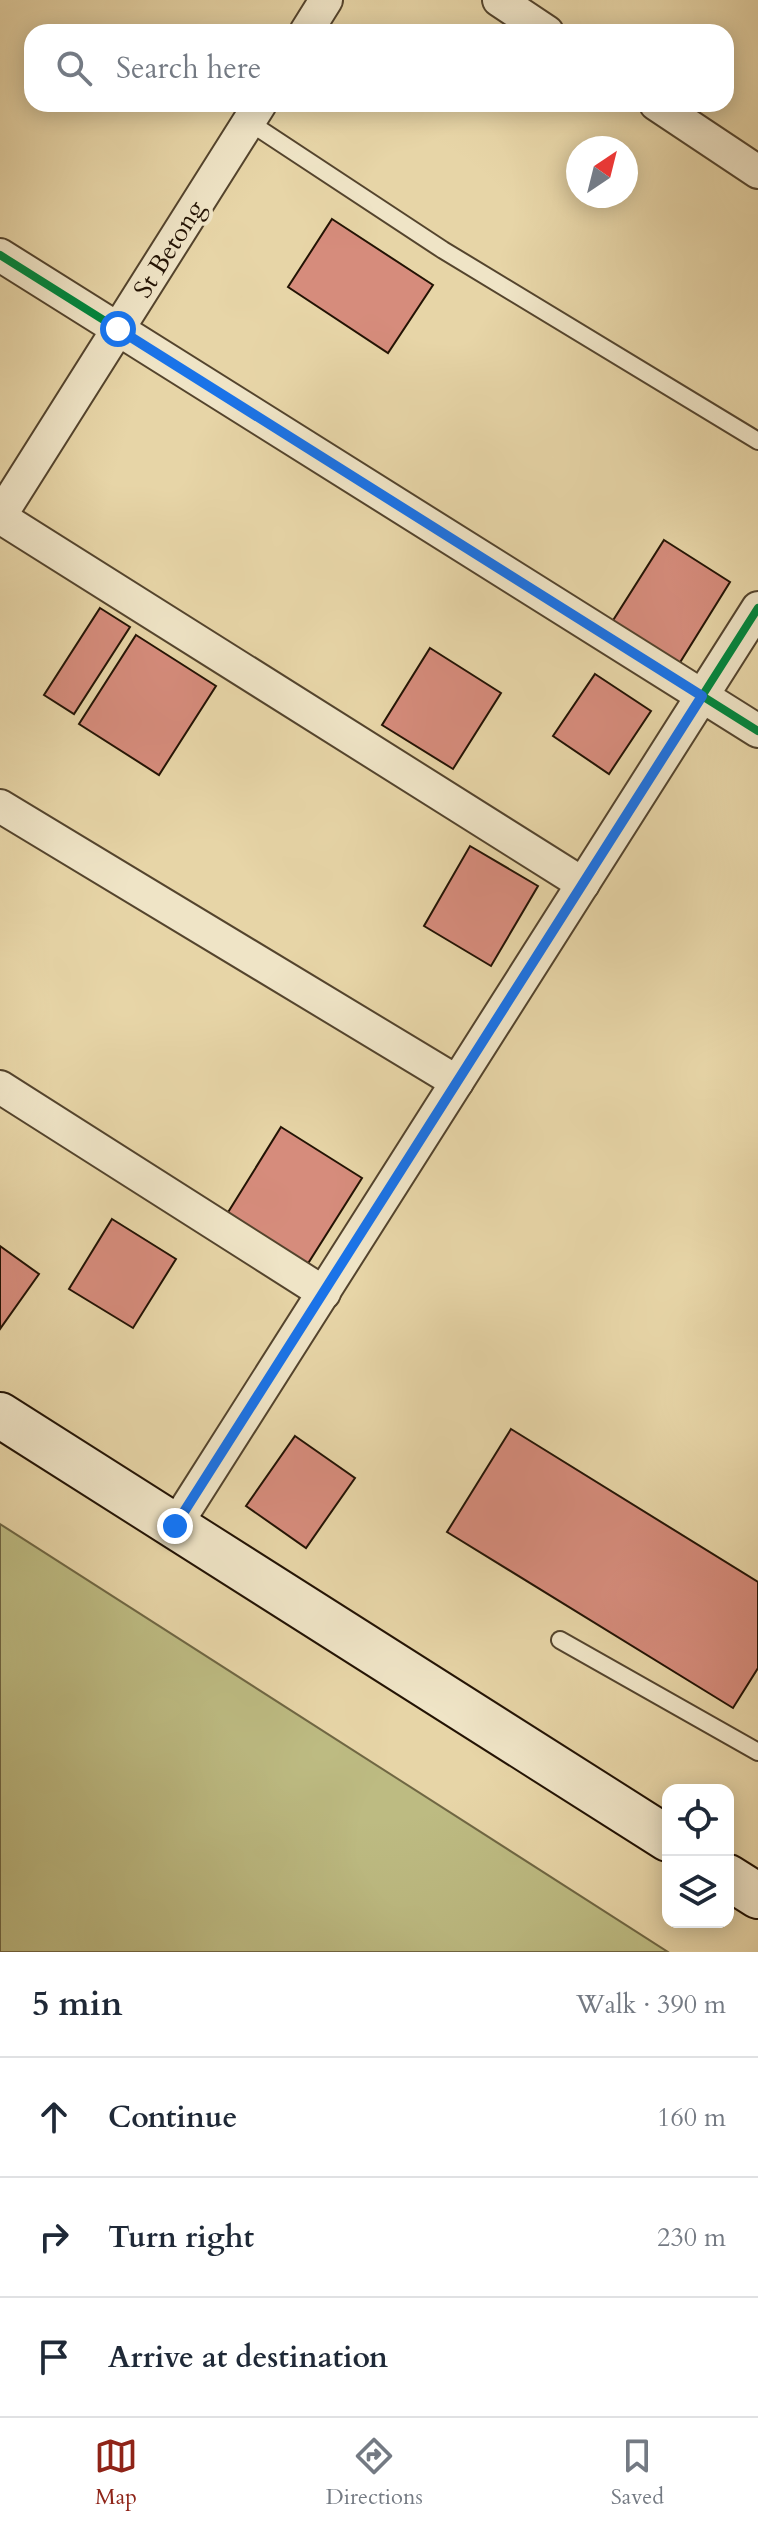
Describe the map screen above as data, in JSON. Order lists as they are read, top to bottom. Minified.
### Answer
{"streets":{"street":["St Betong"]},"north":"top right","page":{"search":"Search here","heading":["5 min","Walk · 390 m"],"list":[["Continue","160 m"],["Turn right","230 m"],"Arrive at destination"],"nav":["Map","Directions","Saved"]}}
